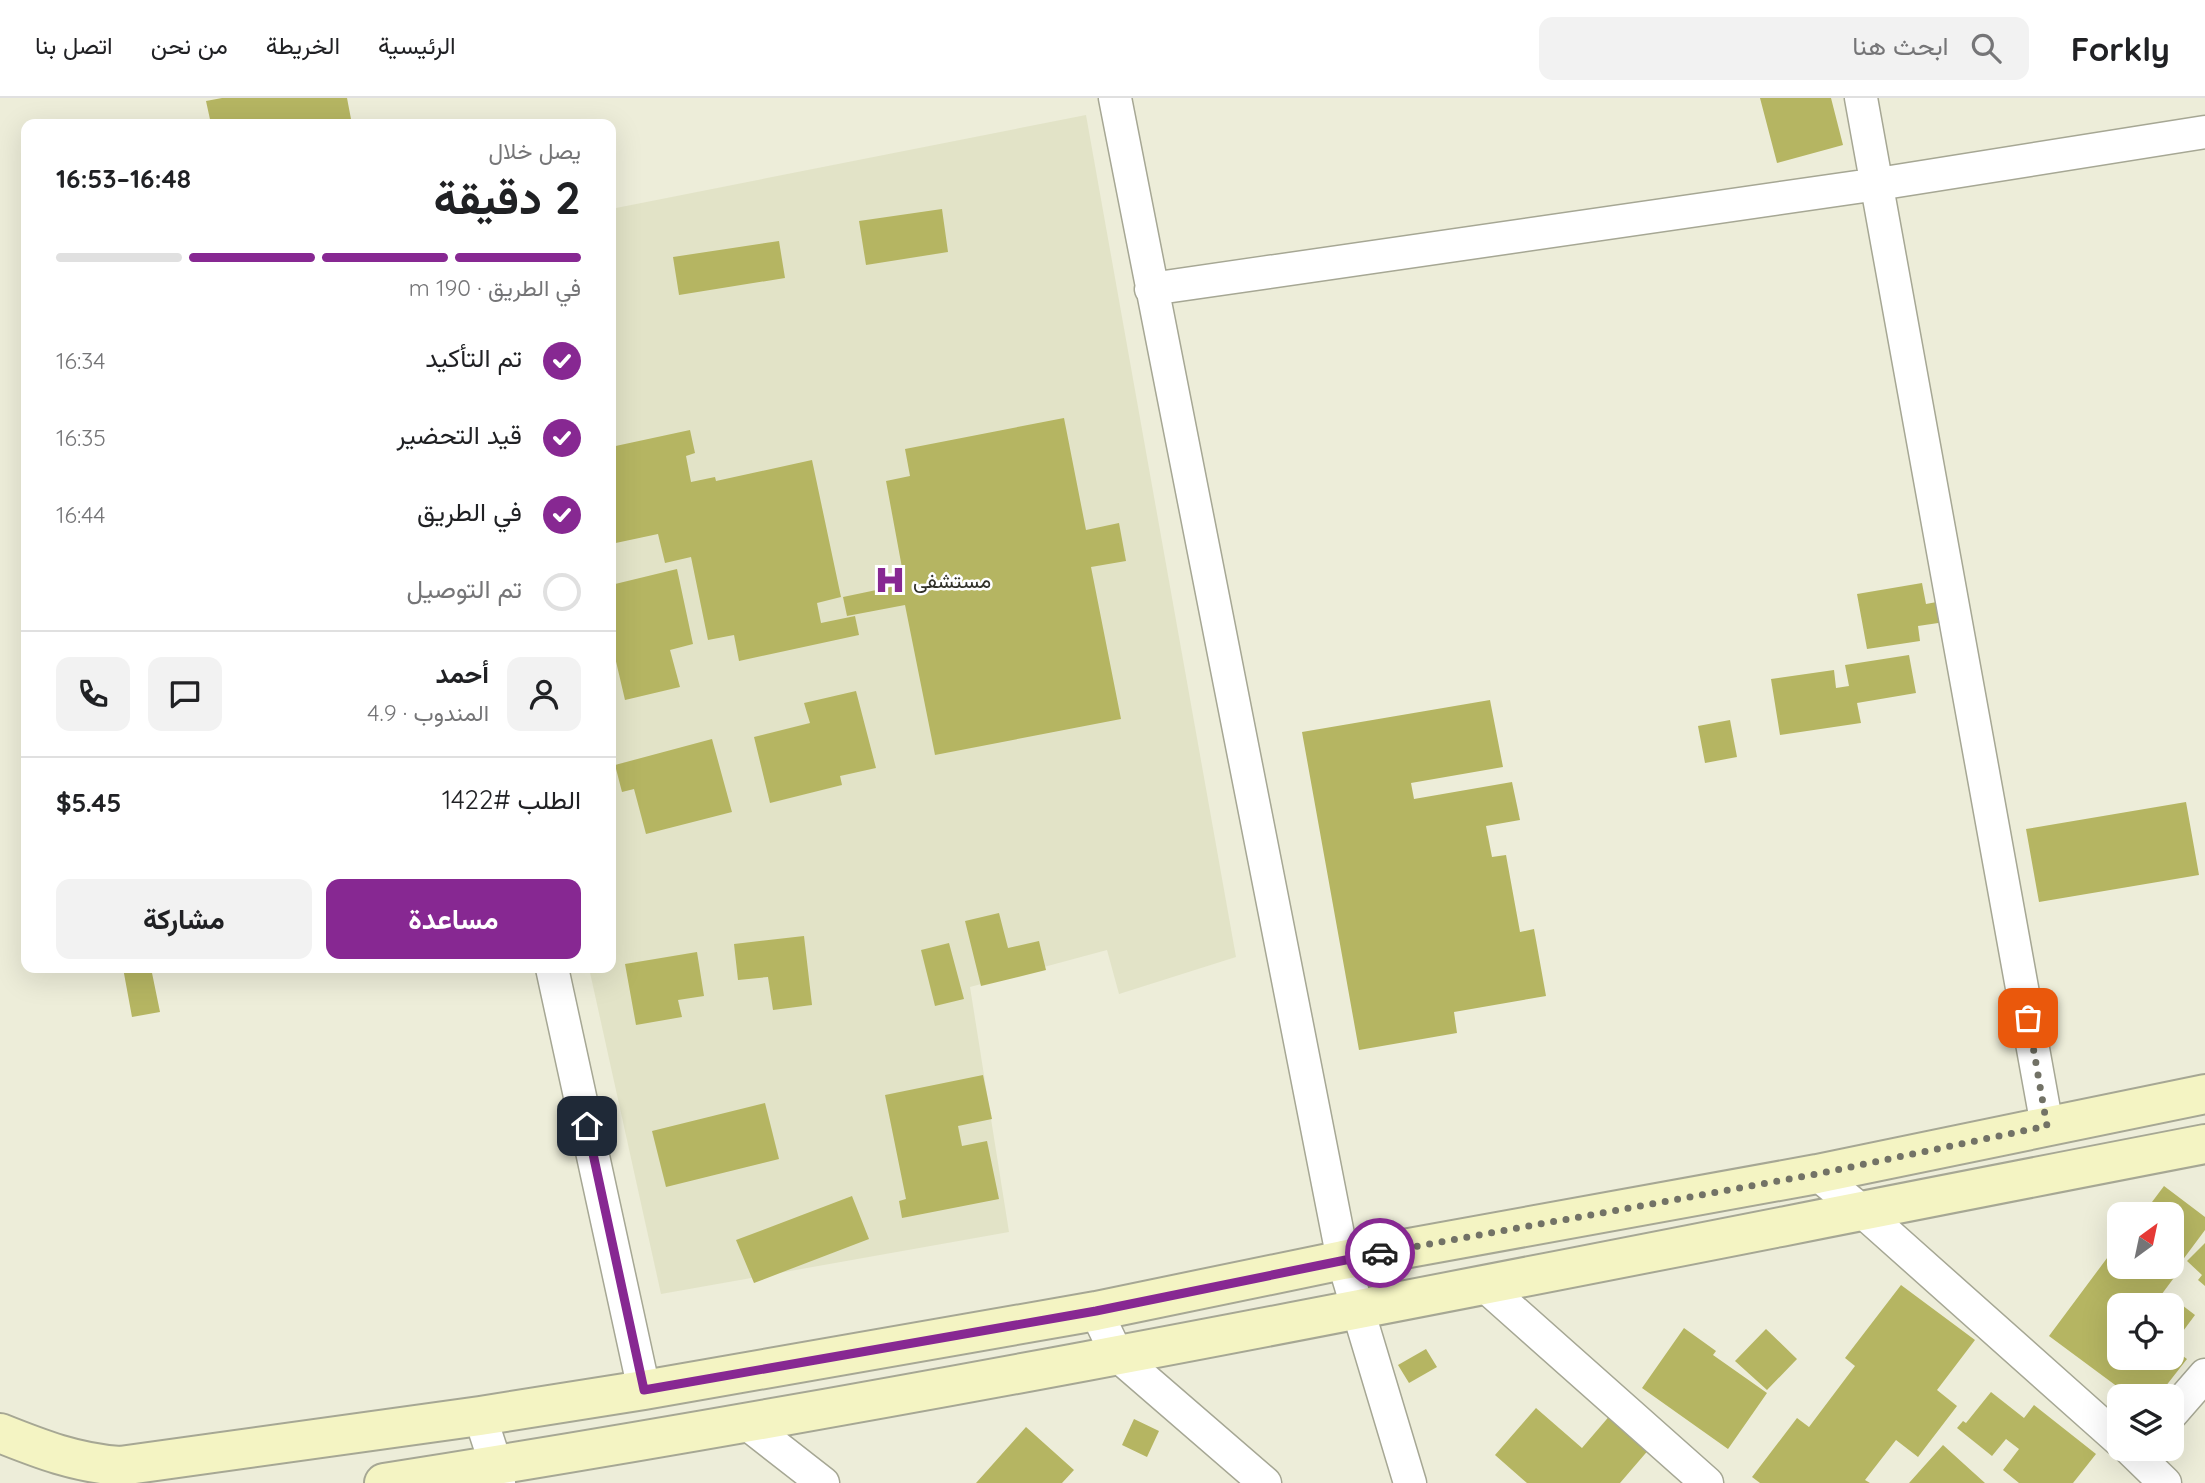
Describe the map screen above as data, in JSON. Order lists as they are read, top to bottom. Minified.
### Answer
{"places":{"hospital":["مستشفى"]},"north":"top right","page":{"header":"Forkly","search":"ابحث هنا","nav":["الرئيسية","الخريطة","من نحن","اتصل بنا"],"heading":["2 دقيقة","يصل خلال","16:48–16:53"],"panel":["أحمد","المندوب · 4.9","الطلب #1422","$5.45"],"bar":"في الطريق · 190 m","list":[["تم التأكيد","16:34"],["قيد التحضير","16:35"],["في الطريق","16:44"],"تم التوصيل"],"buttons":["مساعدة","مشاركة"]}}
